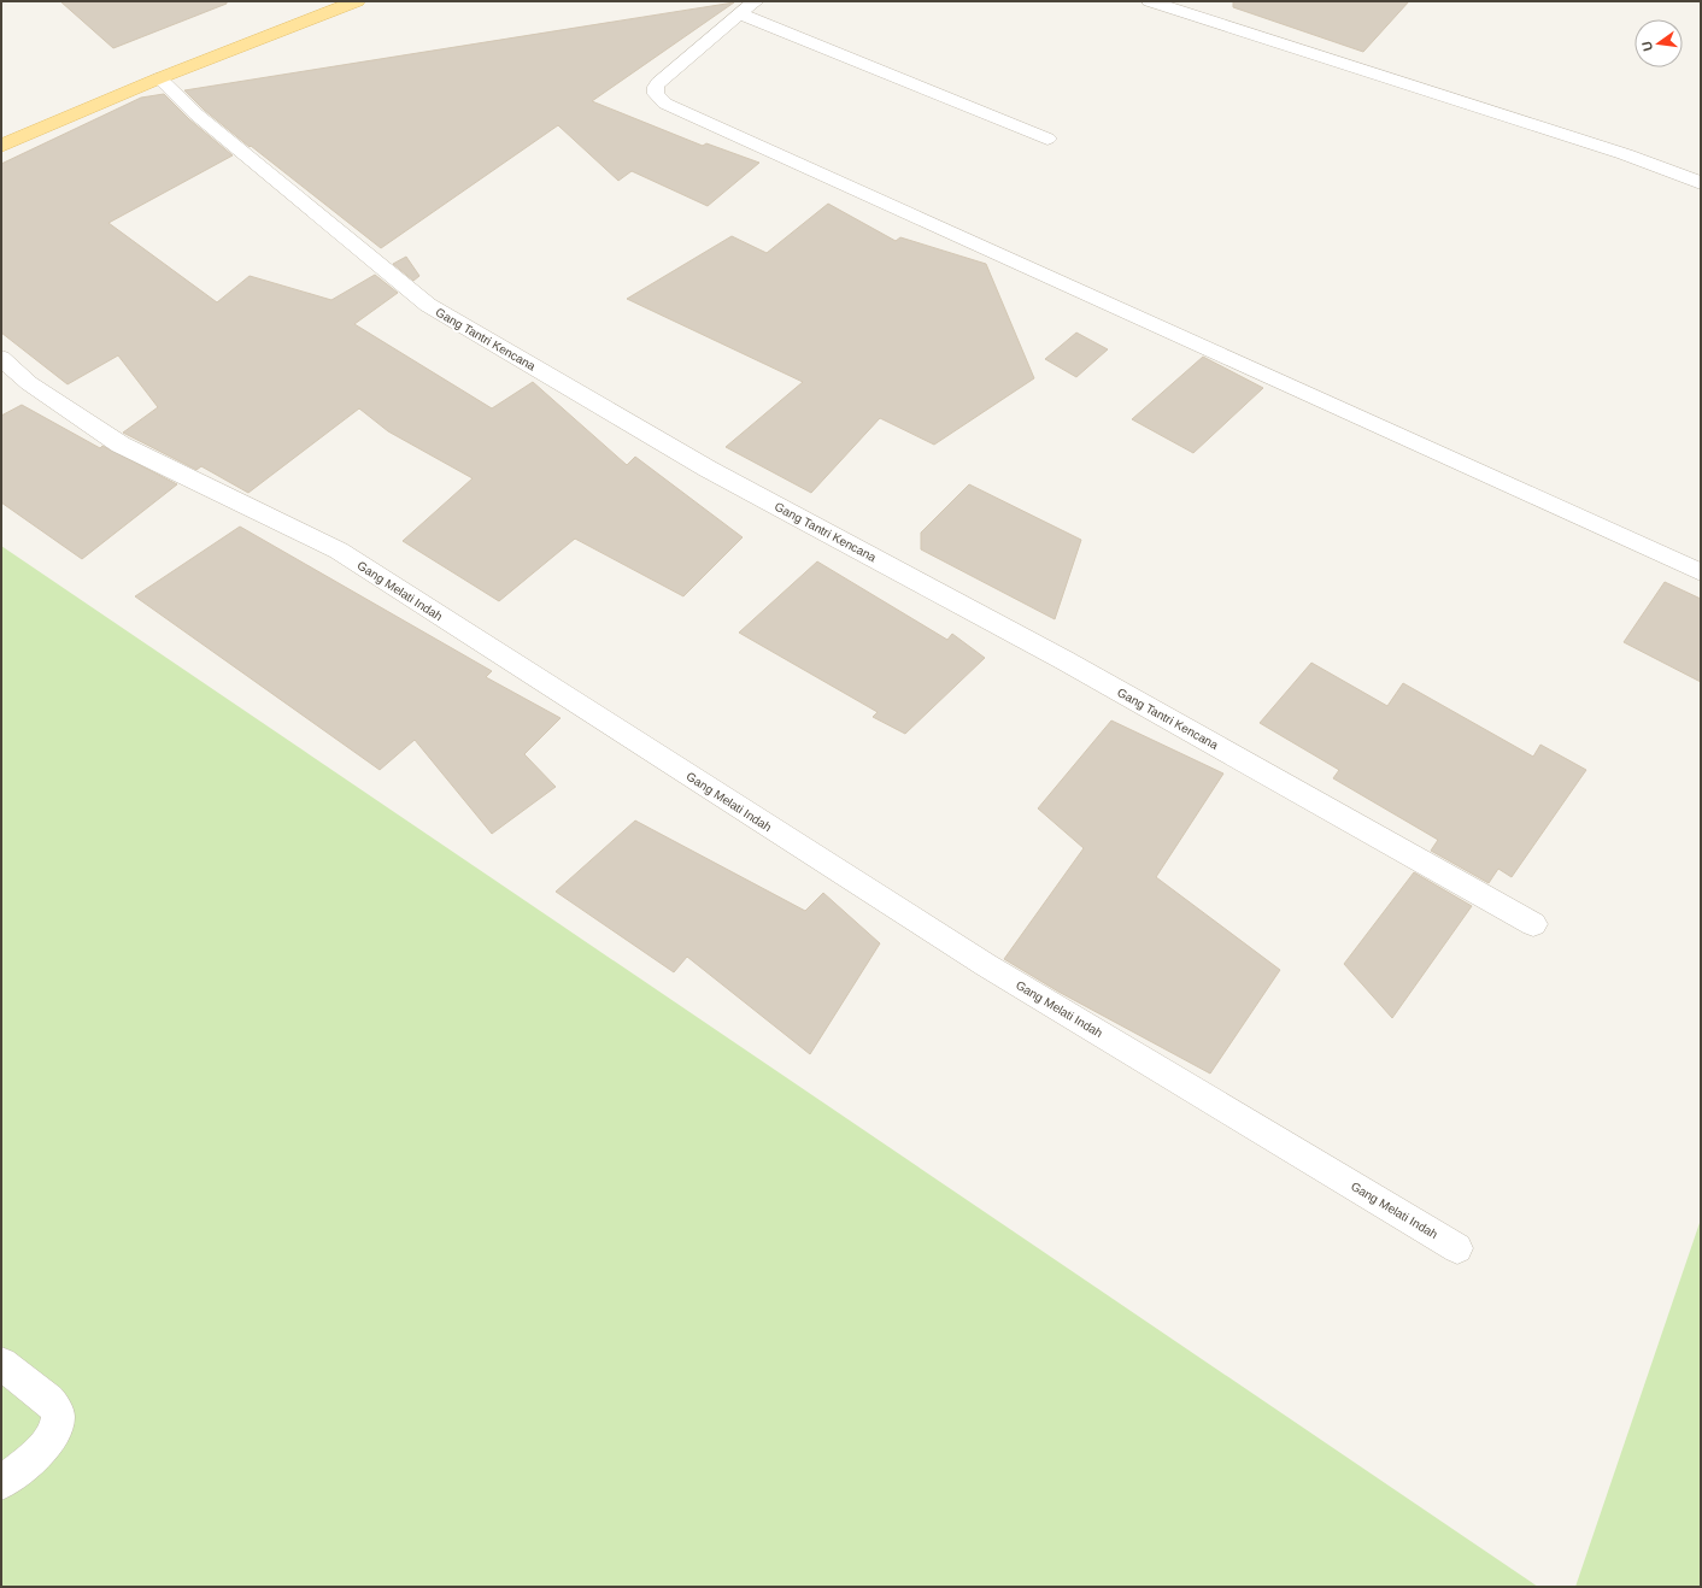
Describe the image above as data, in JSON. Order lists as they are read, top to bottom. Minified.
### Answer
{"streets":{"street":["Gang Tantri Kencana","Gang Melati Indah"]},"north":"left"}
